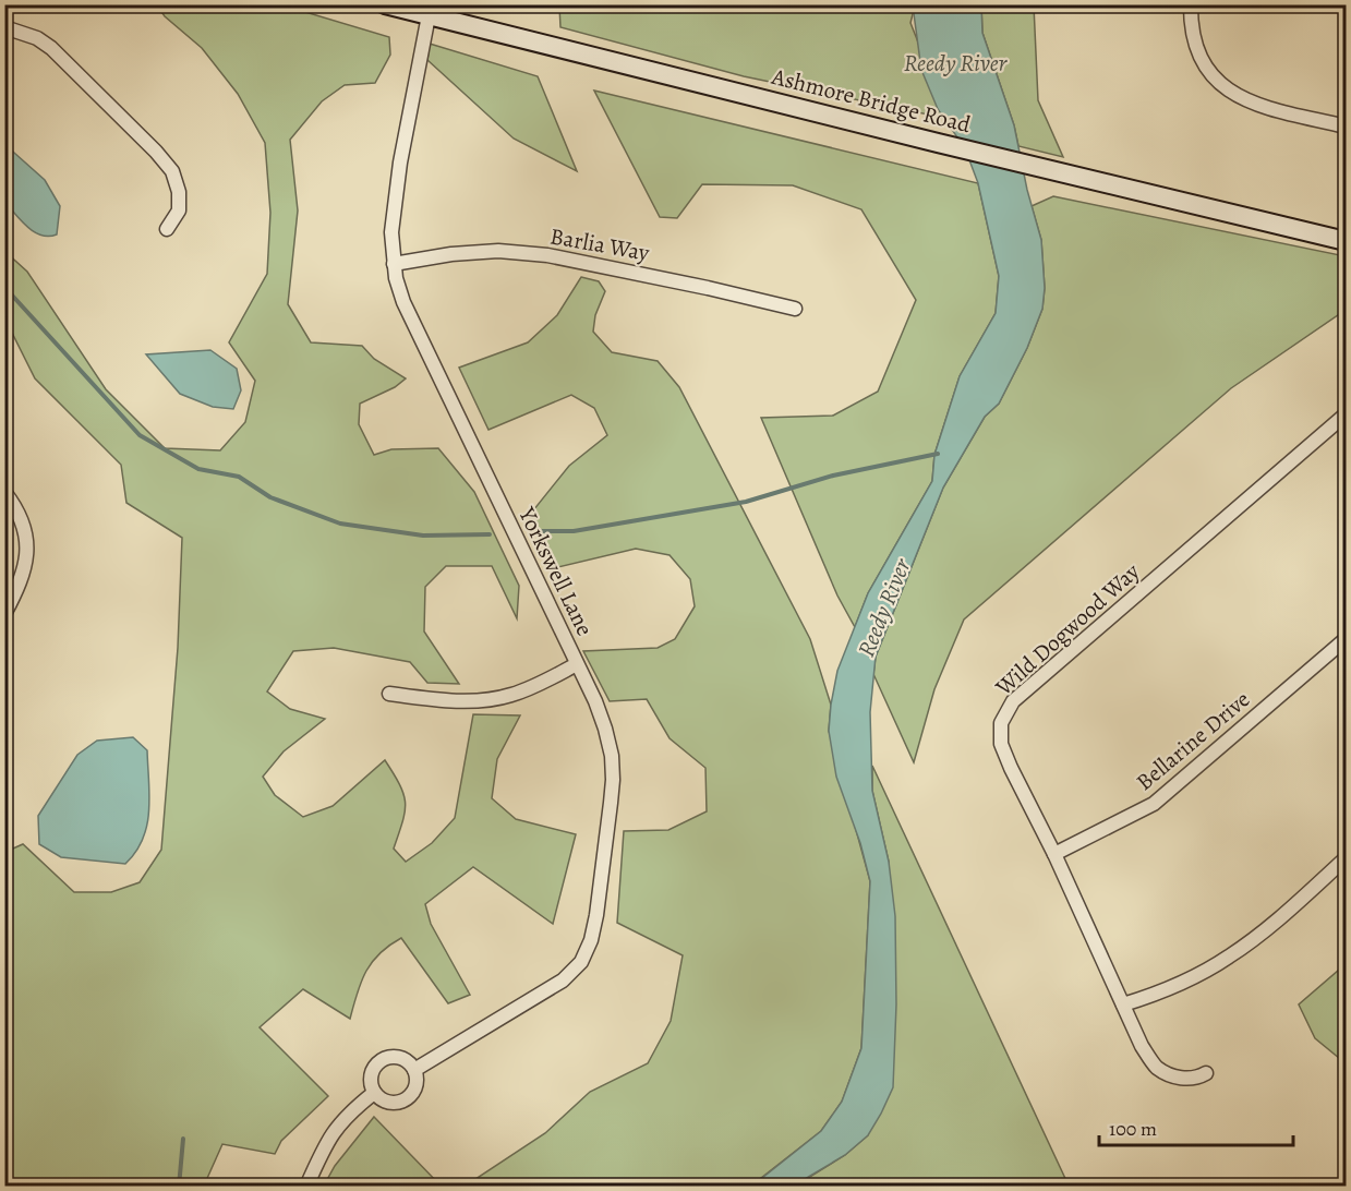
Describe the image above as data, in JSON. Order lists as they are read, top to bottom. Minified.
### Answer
{"streets":{"main road":["Ashmore Bridge Road"],"street":["Barlia Way","Yorkswell Lane","Wild Dogwood Way","Bellarine Drive"]},"crossings":[["Ashmore Bridge Road","Yorkswell Lane"],["Barlia Way","Yorkswell Lane"],["Wild Dogwood Way","Bellarine Drive"]],"water":["Reedy River"],"scale_bar":"100 m"}
